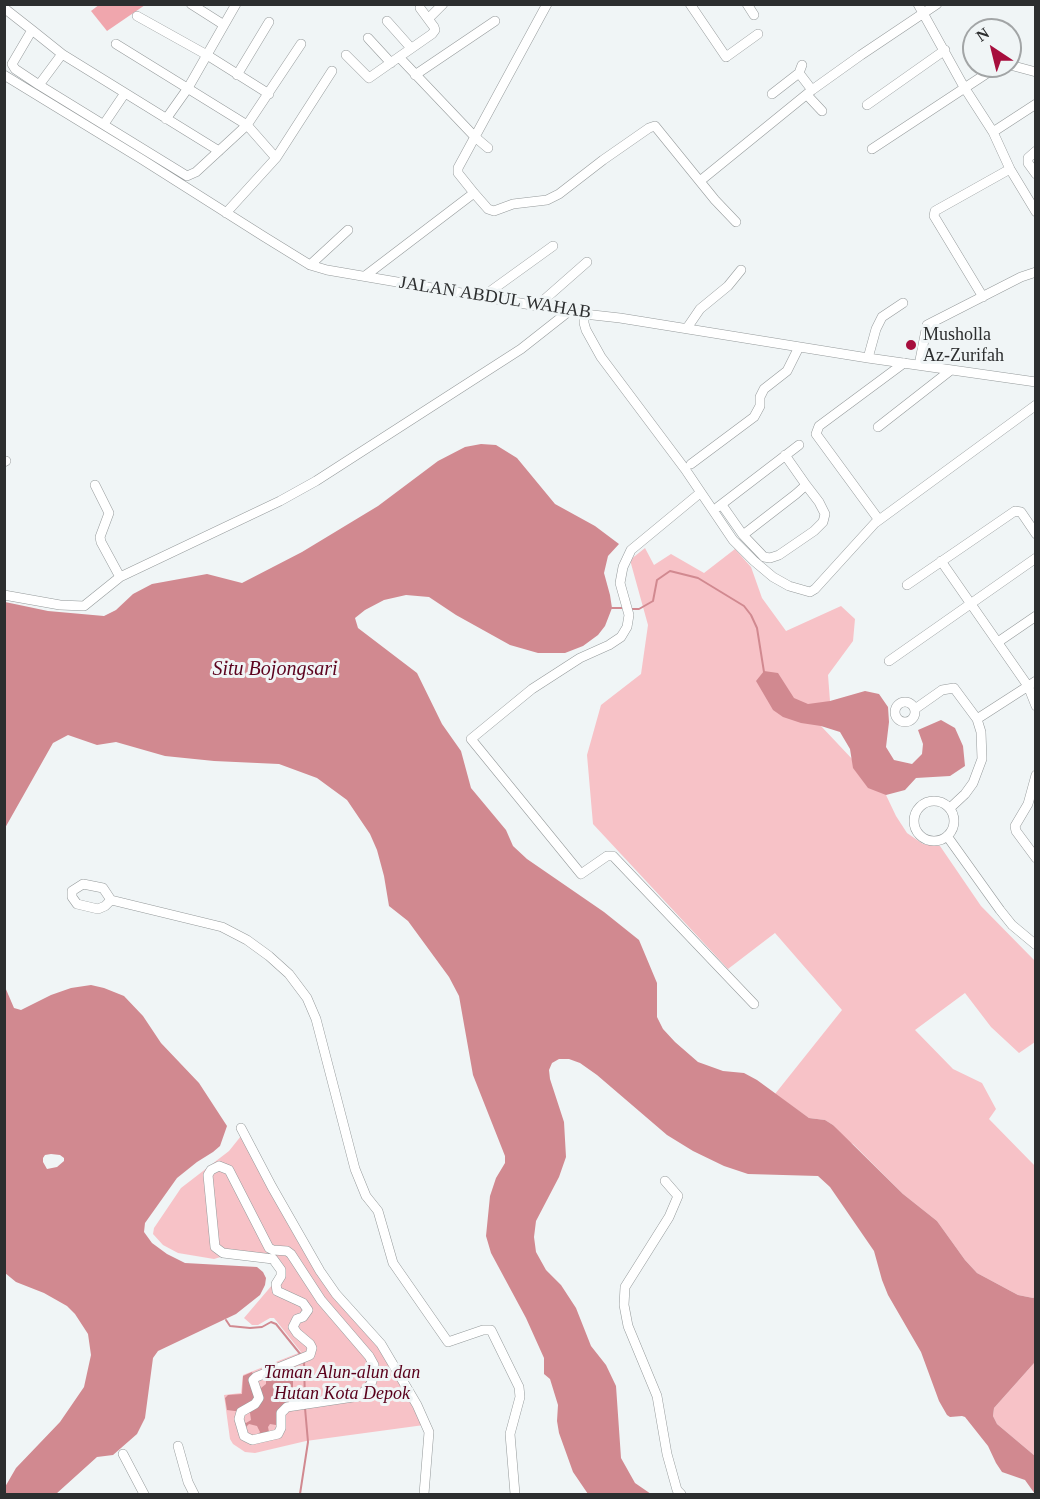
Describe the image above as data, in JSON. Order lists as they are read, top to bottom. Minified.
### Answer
{"streets":{"street":["JALAN ABDUL WAHAB"]},"water":["Situ Bojongsari"],"parks":["Taman Alun-alun dan Hutan Kota Depok"],"places":["Musholla Az-Zurifah"],"north":"top left"}
